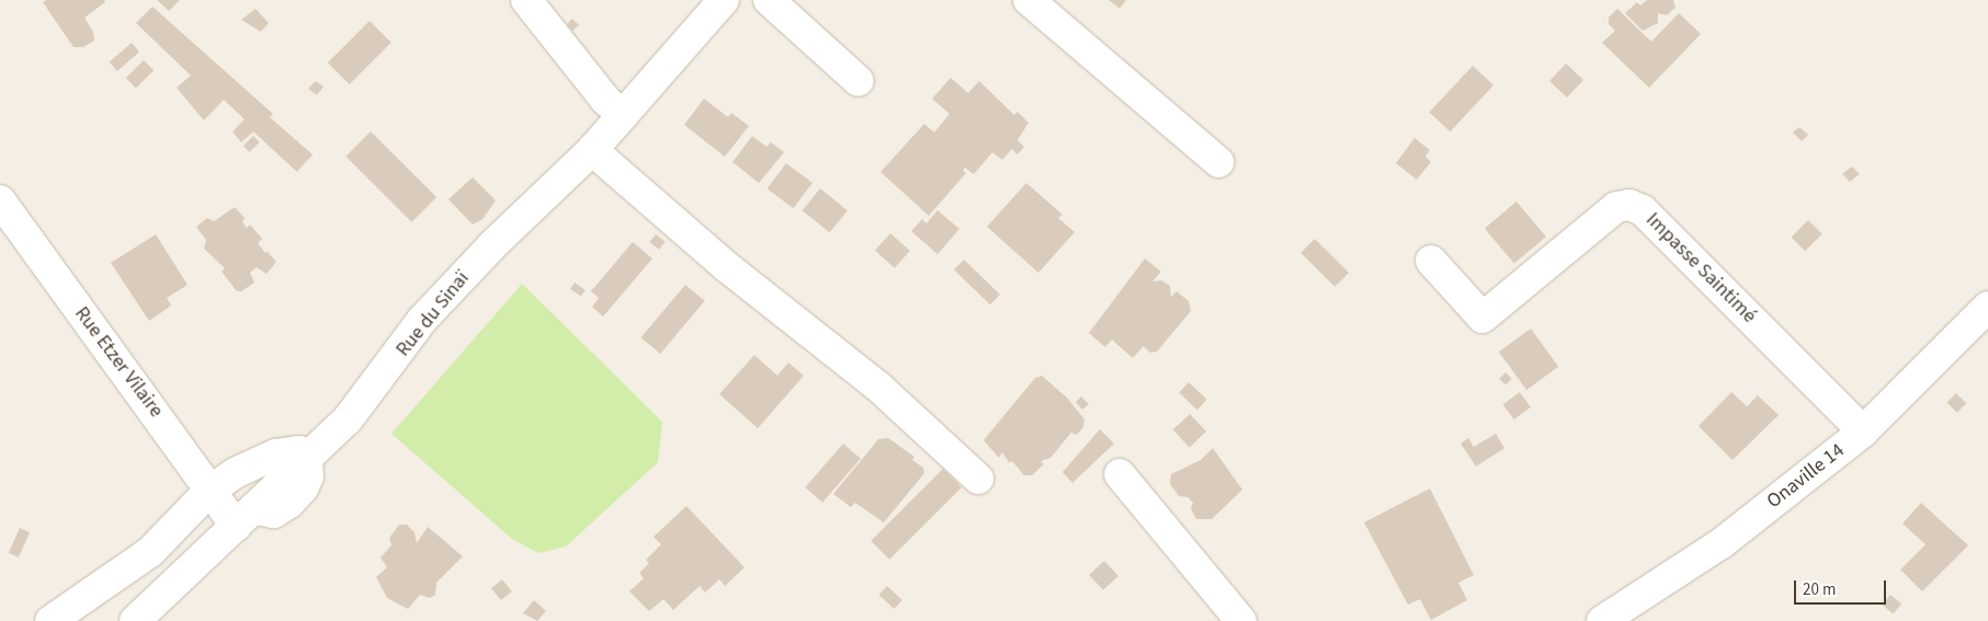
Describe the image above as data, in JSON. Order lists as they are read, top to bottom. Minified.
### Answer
{"streets":{"street":["Impasse Saintimé","Rue du Sinaï","Rue Etzer Vilaire","Onaville 14"]},"crossings":[["Impasse Saintimé","Onaville 14"],["Rue du Sinaï","Rue Etzer Vilaire"]],"scale_bar":"20 m"}
